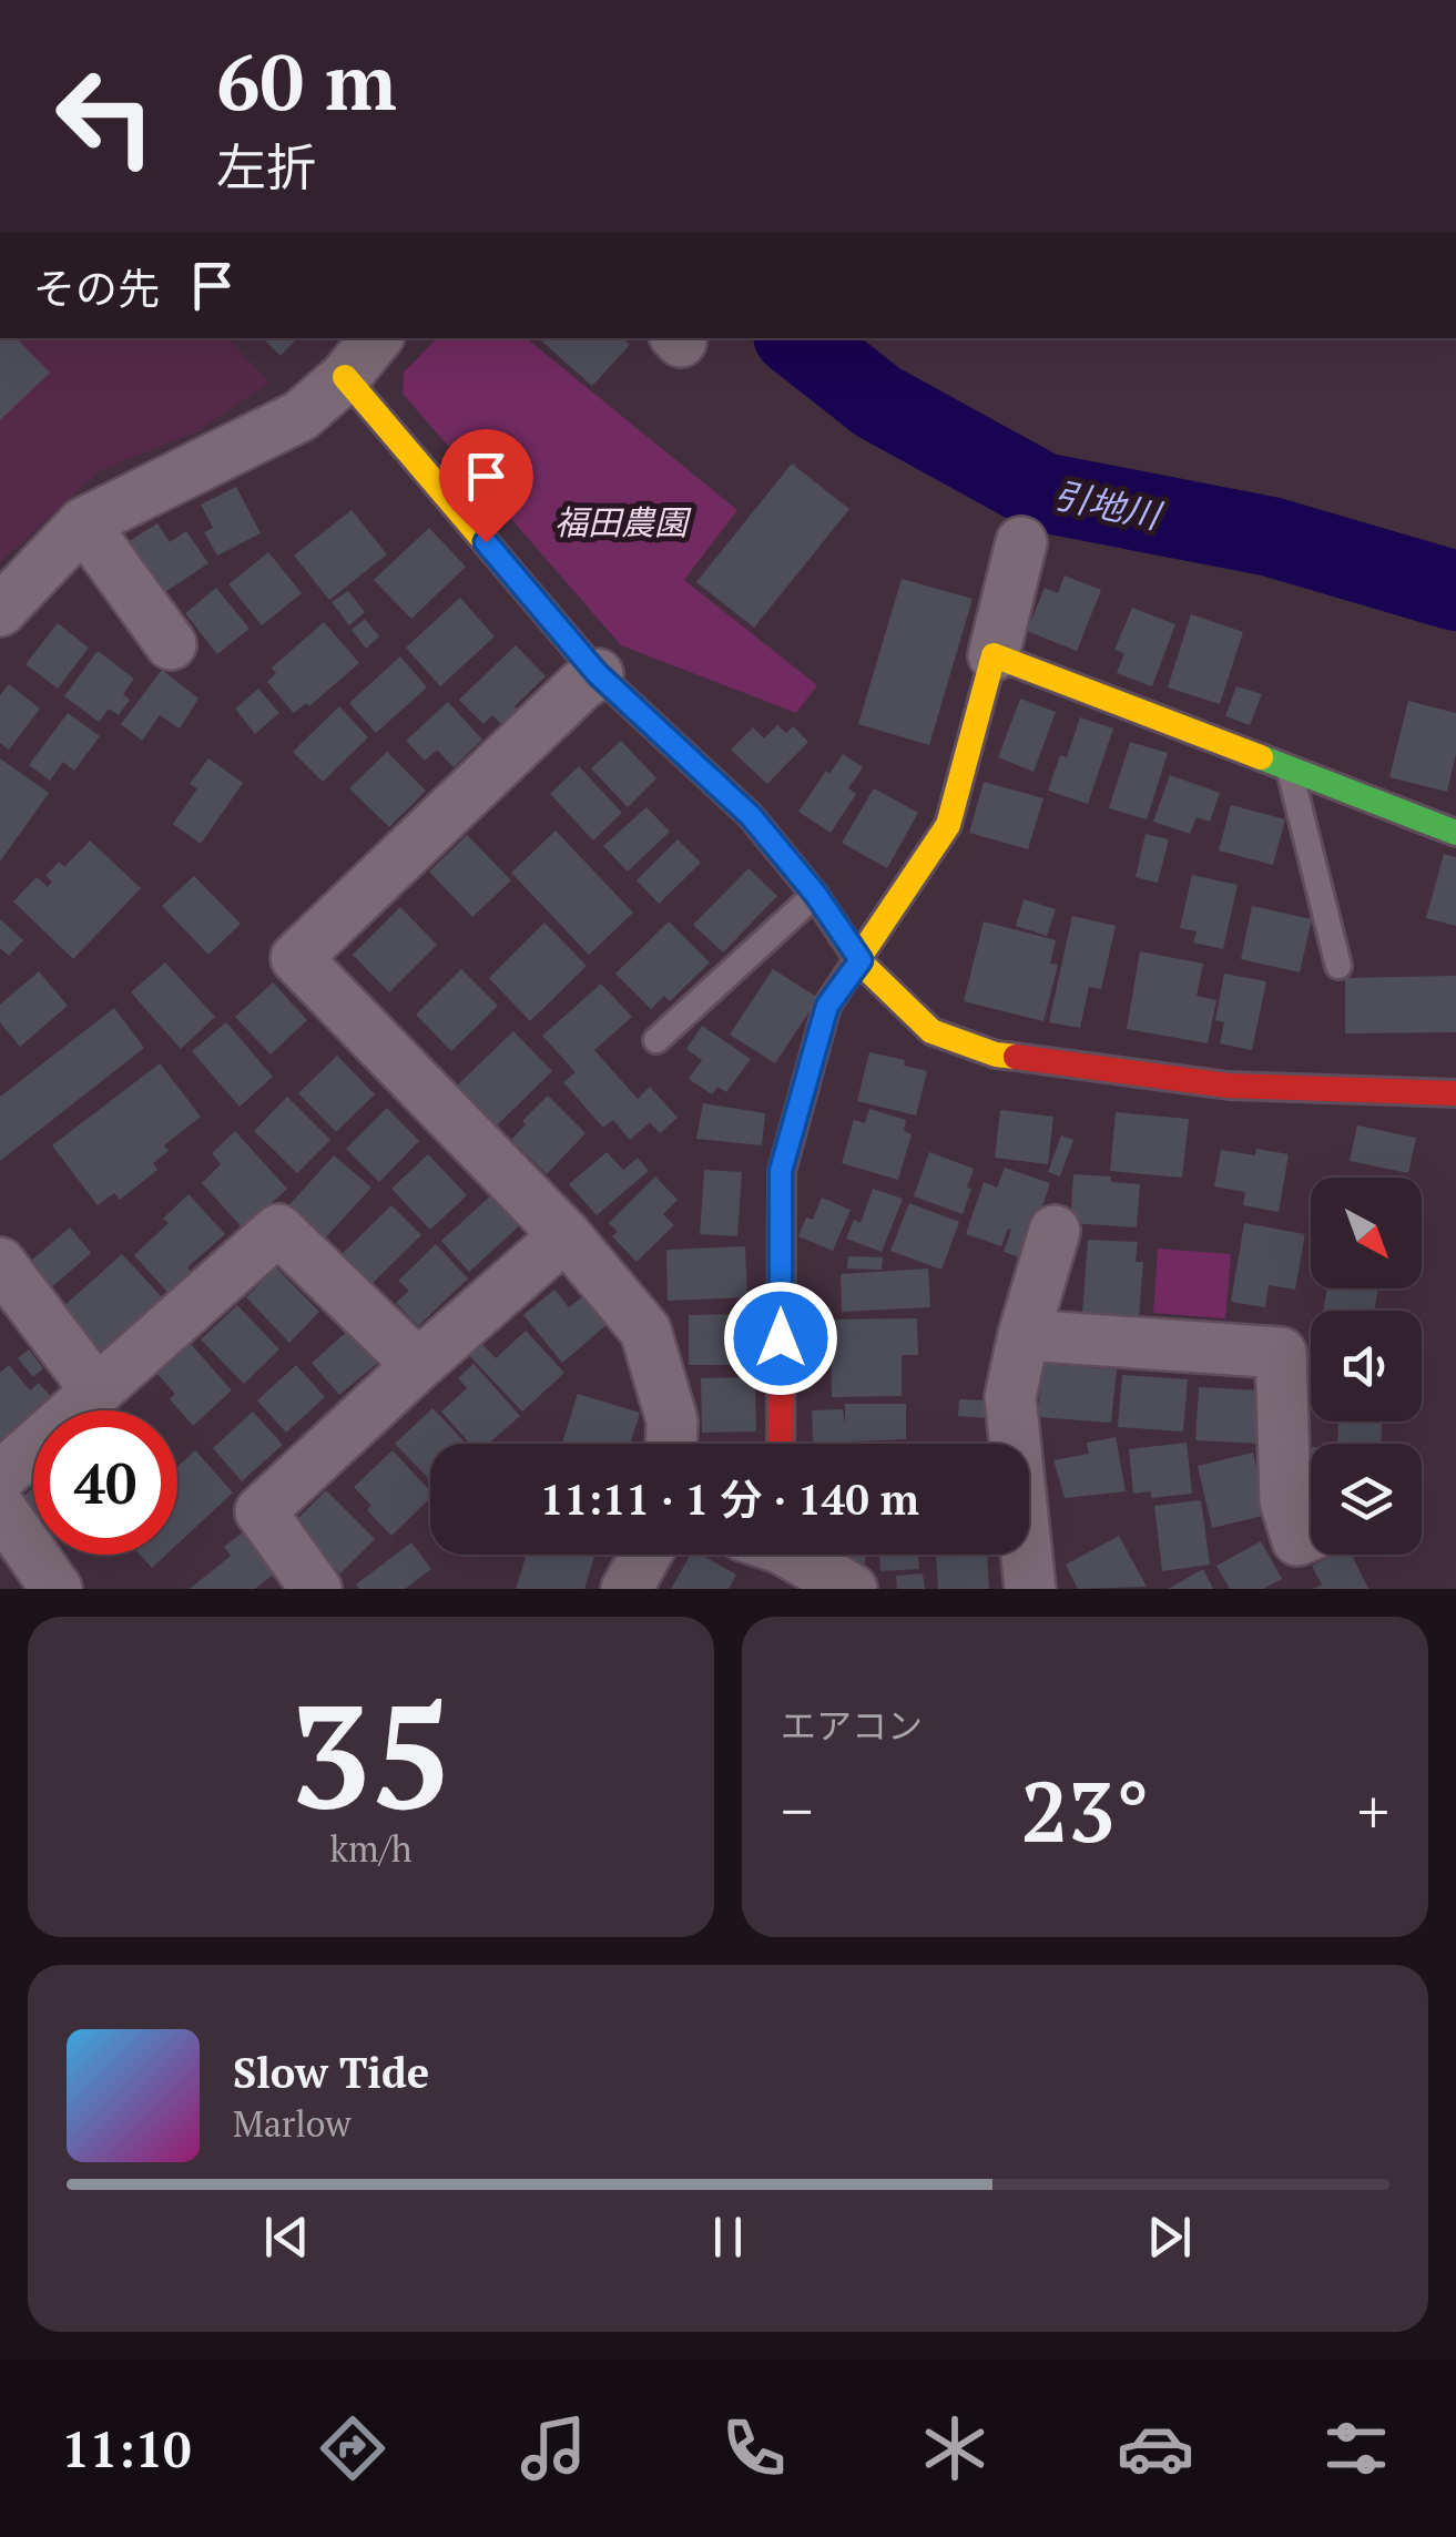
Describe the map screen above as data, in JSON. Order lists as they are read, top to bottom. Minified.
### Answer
{"water":["引地川"],"parks":["福田農園"],"north":"bottom right","page":{"turn":["60 m","左折"],"then":"その先","limit":"40","trip":"11:11 · 1 分 · 140 m","tile":[["35","km/h"],"エアコン"],"heat":["−","23°","+"],"song":["Slow Tide","Marlow"],"tabs":"11:10"}}
